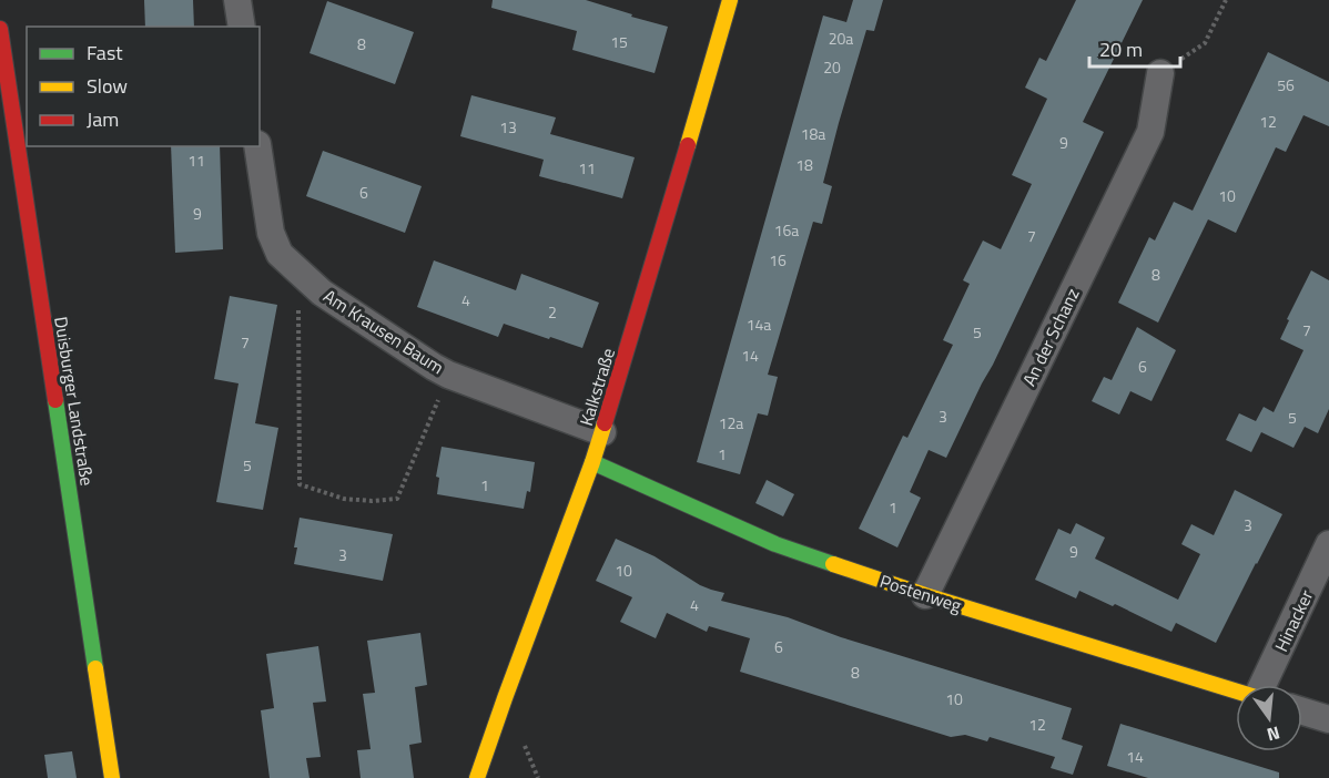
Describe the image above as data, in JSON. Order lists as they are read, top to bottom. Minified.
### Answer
{"streets":{"street":["Am Krausen Baum","An der Schanz","Kalkstraße","Duisburger Landstraße","Postenweg","Hinacker"]},"crossings":[["Am Krausen Baum","Kalkstraße"],["An der Schanz","Postenweg"],["Kalkstraße","Postenweg"]],"house_numbers":["20a","15","8","20","56","12","13","18a","9","11","18","11","6","10","9","16a","7","16","8","4","2","14a","7","5","7","14","6","3","5","12a","1","5","1","1","3","9","3","10","4","6","8","10","12","14"],"legend":["Fast","Slow","Jam"],"scale_bar":"20 m","north":"bottom"}
